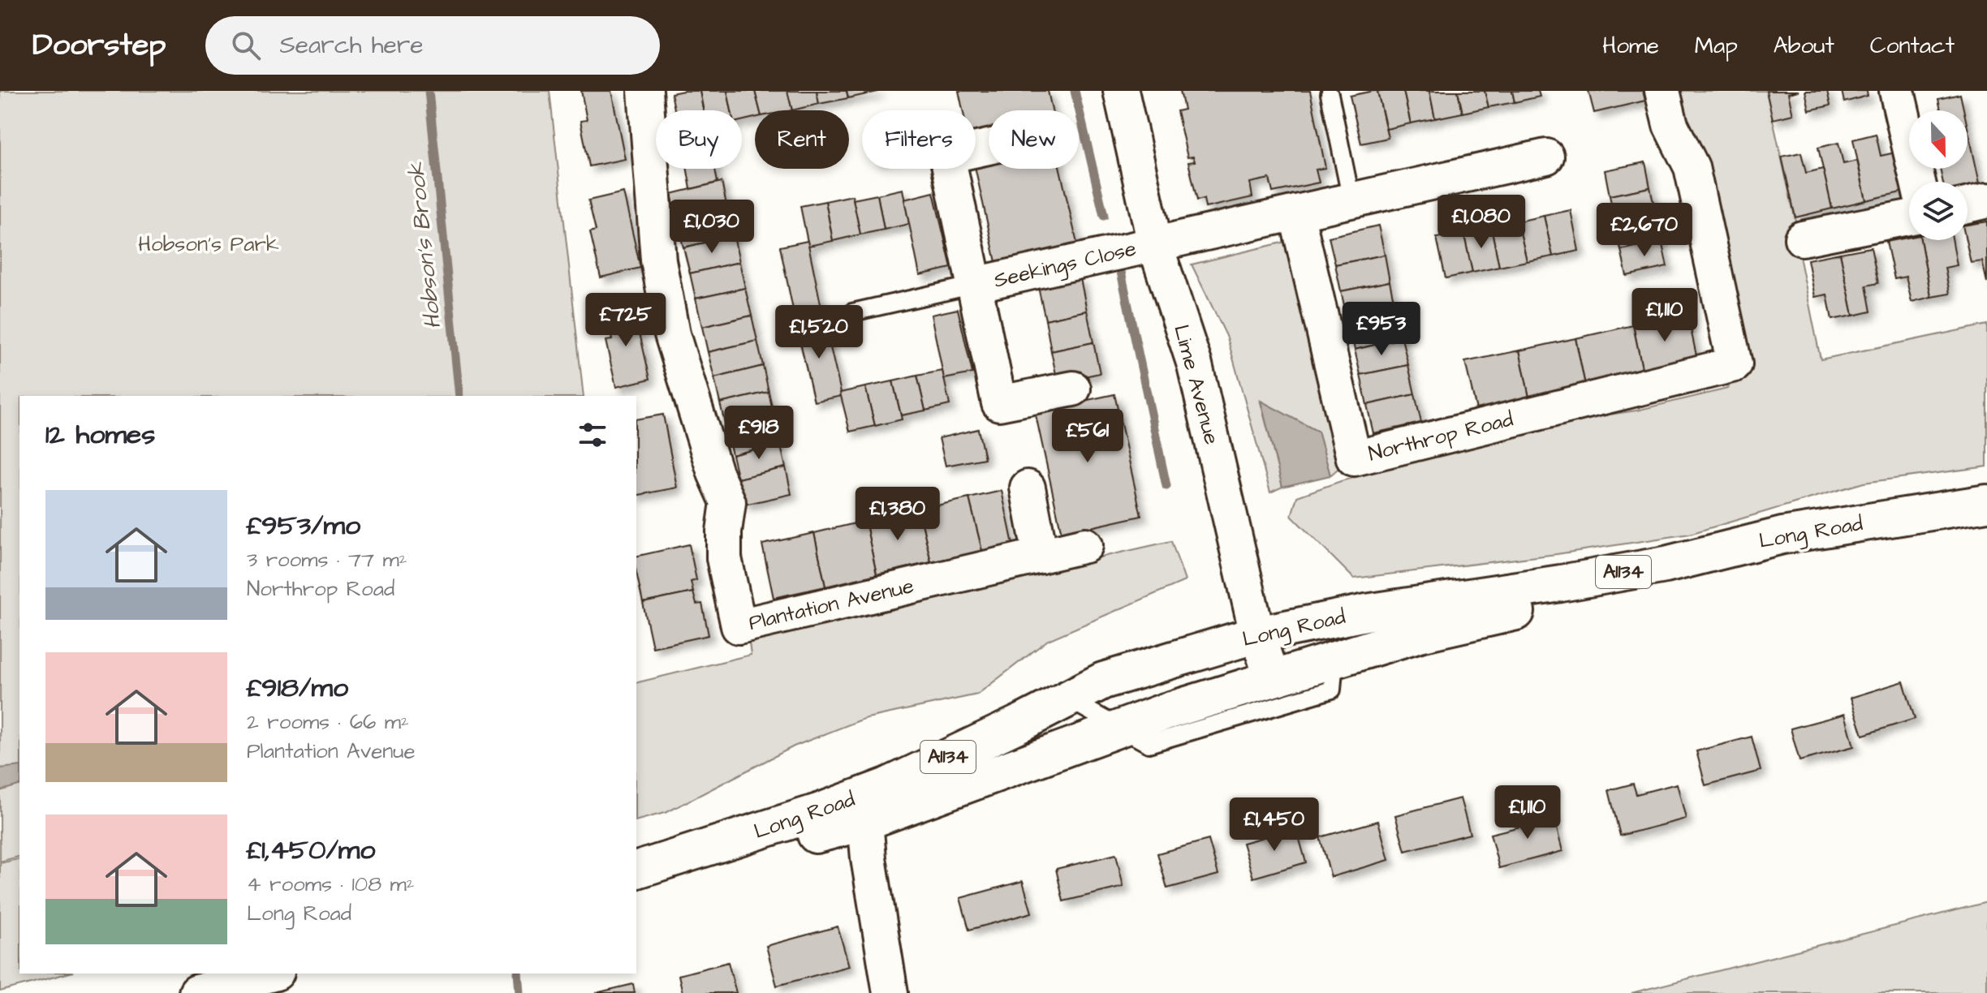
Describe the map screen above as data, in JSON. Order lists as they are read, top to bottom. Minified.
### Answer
{"streets":{"main road":["Long Road","A1134"],"street":["Seekings Close","Lime Avenue","Northrop Road","Plantation Avenue"]},"crossings":[["Seekings Close","Lime Avenue"],["Lime Avenue","Long Road"]],"water":["Hobson's Brook"],"parks":["Hobson's Park"],"north":"bottom","page":{"header":"Doorstep","search":"Search here","nav":["Home","Map","About","Contact"],"chip":["Buy","Rent","Filters","New"],"price":["£1,080","£1,030","£2,670","£1,110","£725","£953","£1,520","£918","£561","£1,380","£1,110","£1,450"],"heading":"12 homes","list":[{"name":"£953/mo","note":"3 rooms · 77 m² · Northrop Road"},{"name":"£918/mo","note":"2 rooms · 66 m² · Plantation Avenue"},{"name":"£1,450/mo","note":"4 rooms · 108 m² · Long Road"}]}}
